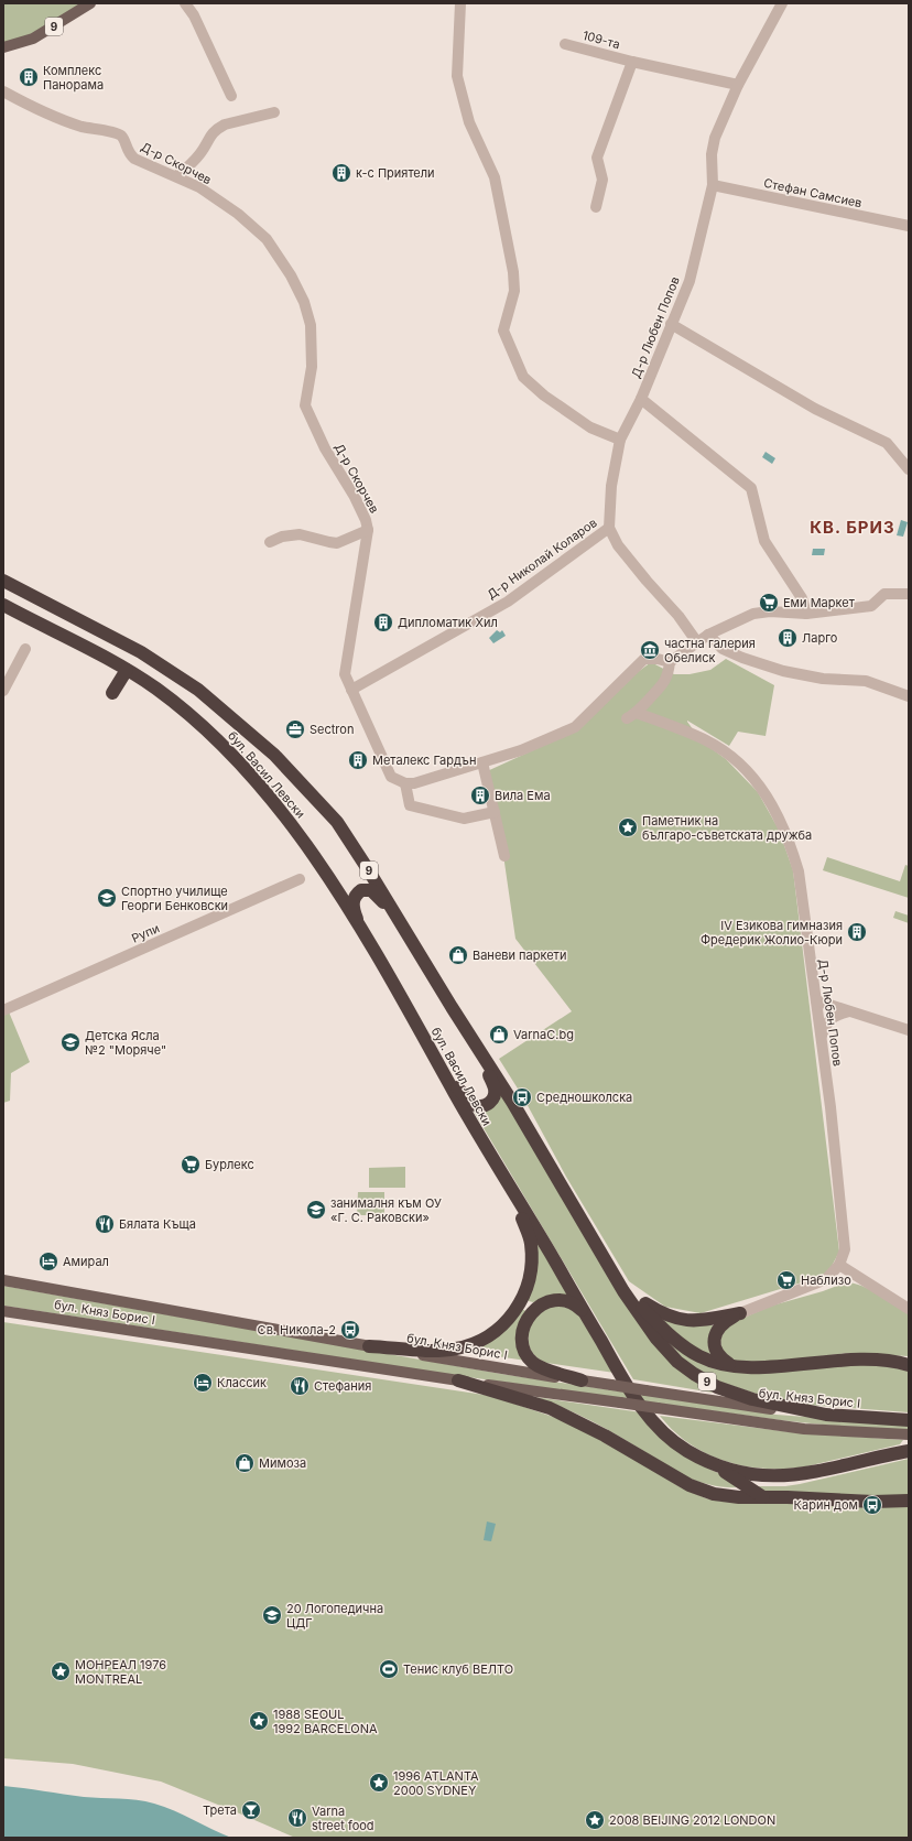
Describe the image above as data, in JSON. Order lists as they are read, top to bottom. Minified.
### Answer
{"streets":{"highway":["9","бул. Васил Левски","бул. Княз Борис I"],"street":["109-та","Д-р Скорчев","Стефан Самсиев","Д-р Любен Попов","Д-р Николай Коларов","Рупи"]},"crossings":[["109-та","Д-р Любен Попов"],["Д-р Скорчев","Д-р Николай Коларов"],["Стефан Самсиев","Д-р Любен Попов"],["Д-р Любен Попов","Д-р Николай Коларов"],["бул. Васил Левски","бул. Княз Борис I"]],"districts":["КВ. БРИЗ"],"places":{"building":["Комплекс Панорама","к-с Приятели","Дипломатик Хил","Ларго","Металекс Гардън","Вила Ема","IV Езикова гимназия Фредерик Жолио-Кюри"],"supermarket":["Еми Маркет","Бурлекс","Наблизо"],"museum":["частна галерия Обелиск"],"office":["Sectron"],"place":["Паметник на българо-съветската дружба","МОНРЕАЛ 1976 MONTREAL","1988 SEOUL 1992 BARCELONA","1996 ATLANTA 2000 SYDNEY","2008 BEIJING 2012 LONDON"],"school or university":["Спортно училище Георги Бенковски","Детска Ясла №2 \"Моряче\"","занималня към ОУ «Г. С. Раковски»","20 Логопедична ЦДГ"],"shop":["Ваневи паркети","VarnaC.bg","Мимоза"],"bus stop":["Средношколска","Св. Никола-2","Карин дом"],"restaurant":["Бялата Къща","Стефания","Varna street food"],"hotel":["Амирал","Классик"],"sports":["Тенис клуб ВЕЛТО"],"bar":["Трета"]}}
